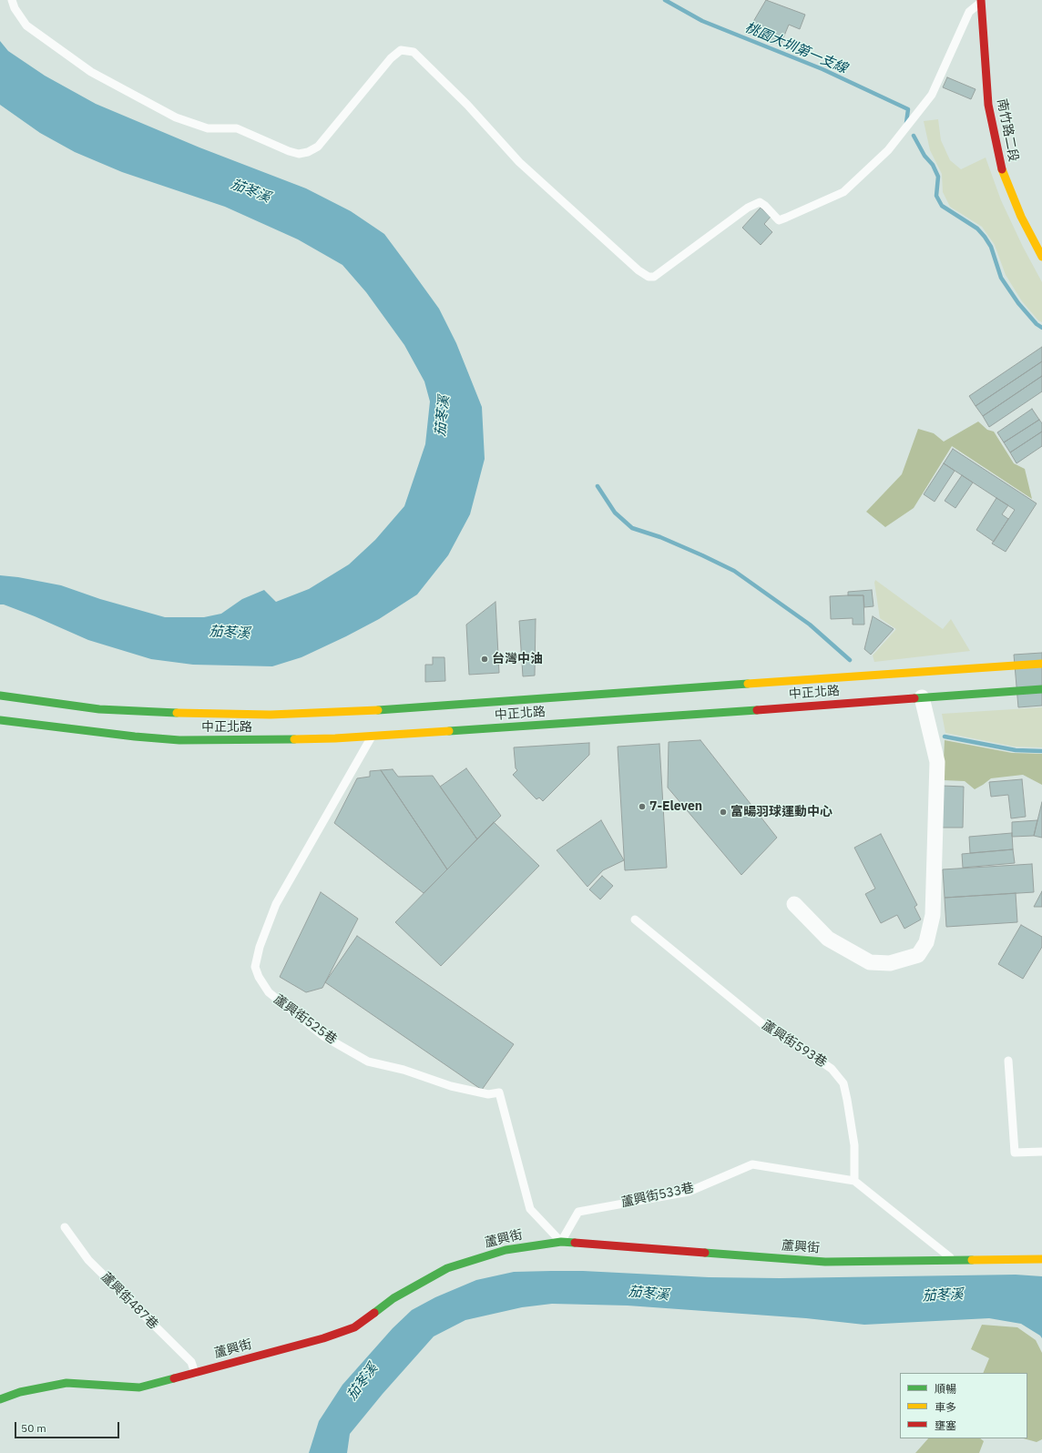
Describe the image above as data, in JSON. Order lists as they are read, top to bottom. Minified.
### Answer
{"streets":{"street":["南竹路二段","中正北路","蘆興街"],"lane":["蘆興街525巷","蘆興街593巷","蘆興街533巷","蘆興街487巷"]},"crossings":[["中正北路","蘆興街525巷"],["蘆興街525巷","蘆興街533巷"],["蘆興街525巷","蘆興街"],["蘆興街593巷","蘆興街533巷"],["蘆興街533巷","蘆興街"],["蘆興街","蘆興街487巷"]],"water":["桃園大圳第一支線","茄苳溪"],"places":["台灣中油","7-Eleven","富暘羽球運動中心"],"legend":["順暢","車多","壅塞"],"scale_bar":"50 m"}
